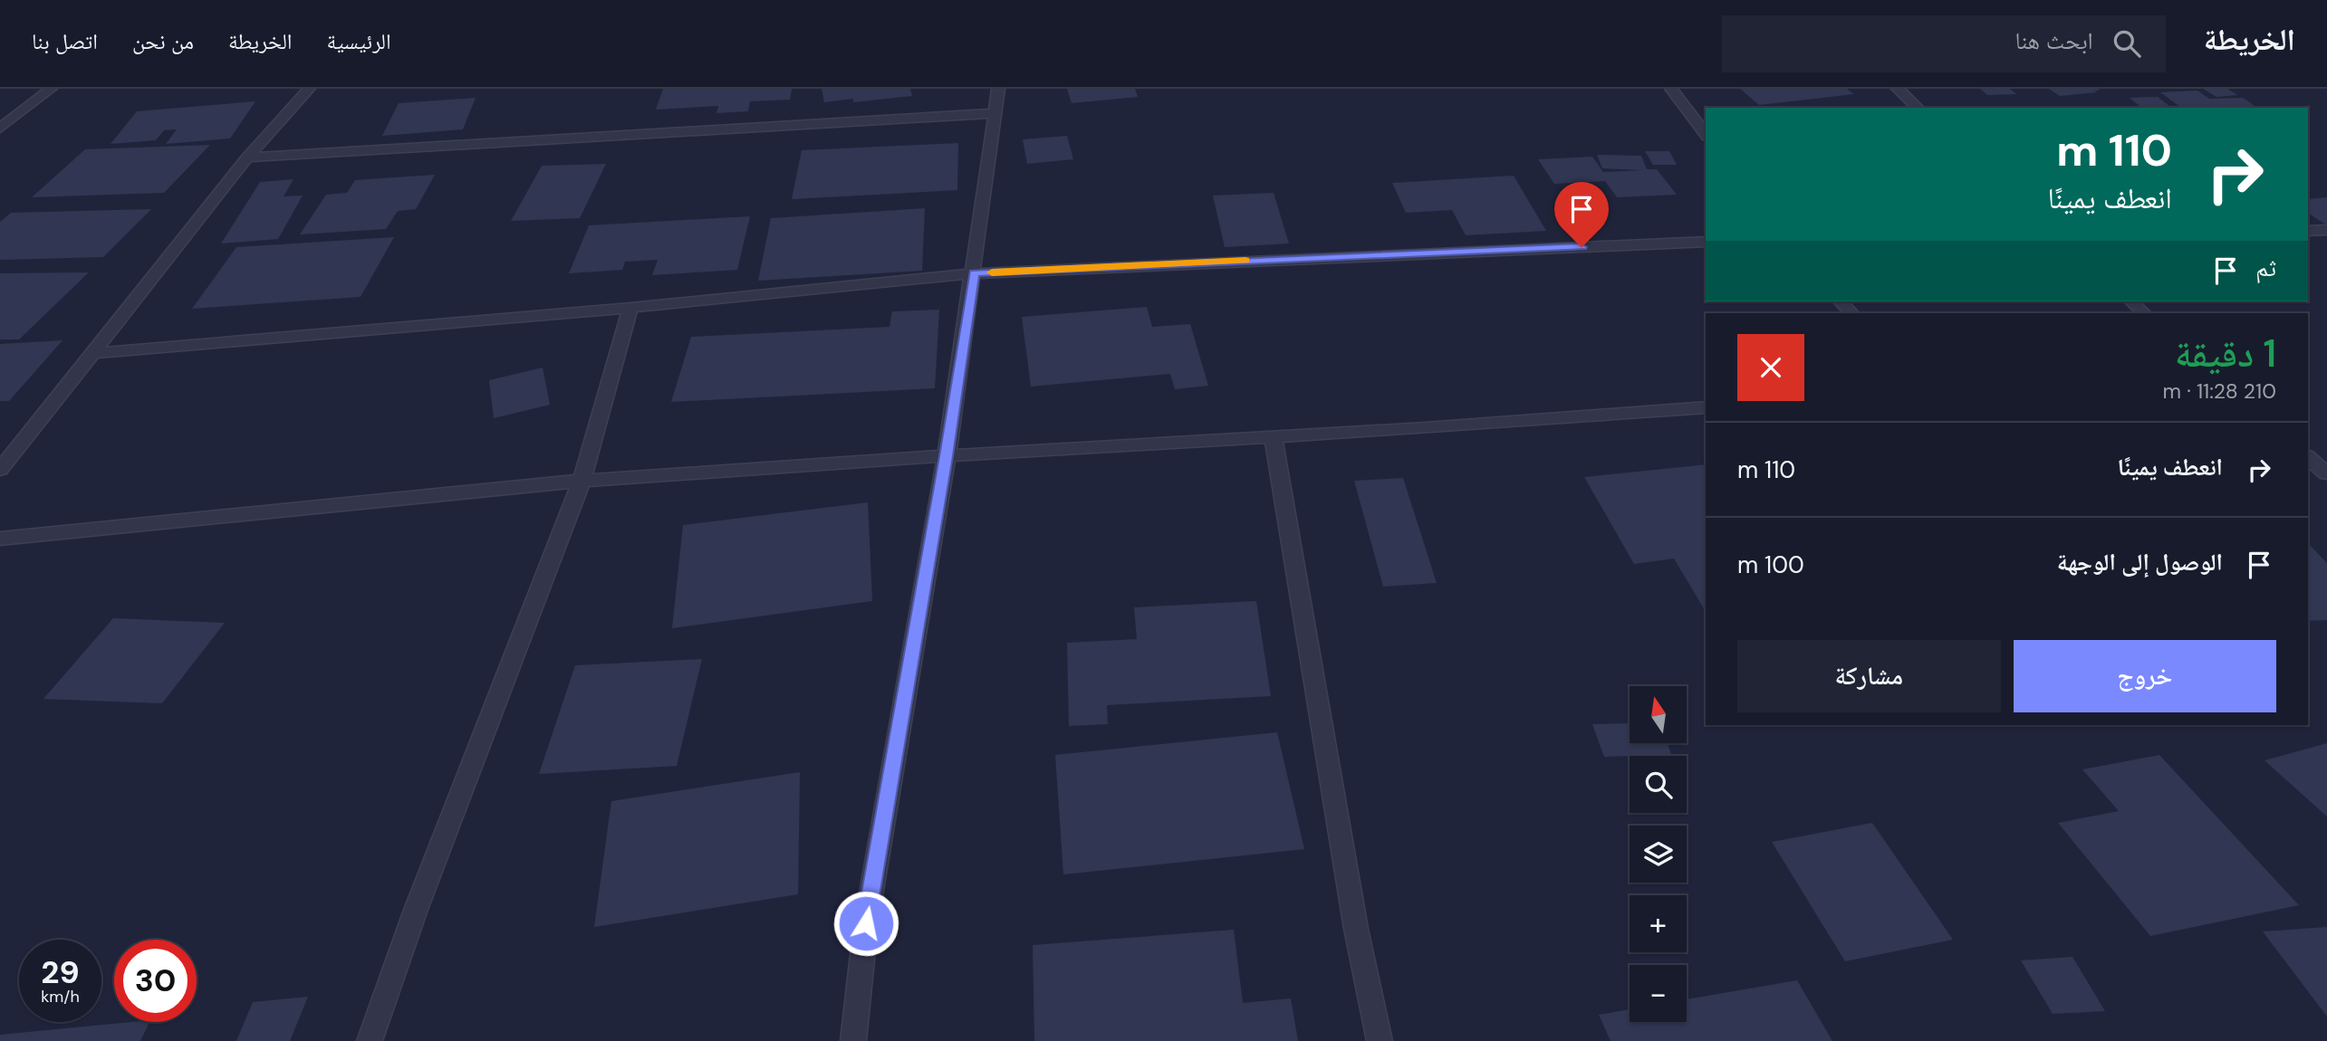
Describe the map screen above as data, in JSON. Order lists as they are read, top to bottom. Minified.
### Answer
{"north":"top","page":{"header":"الخريطة","search":"ابحث هنا","nav":["الرئيسية","الخريطة","من نحن","اتصل بنا"],"turn":["110 m","انعطف يمينًا"],"then":"ثم","heading":["1 دقيقة","210 m · 11:28"],"list":[{"name":"انعطف يمينًا","value":"110 m"},{"name":"الوصول إلى الوجهة","value":"100 m"}],"buttons":["خروج","مشاركة"],"map_buttons":["+","−"],"speed":"29 km/h","limit":"30"}}
